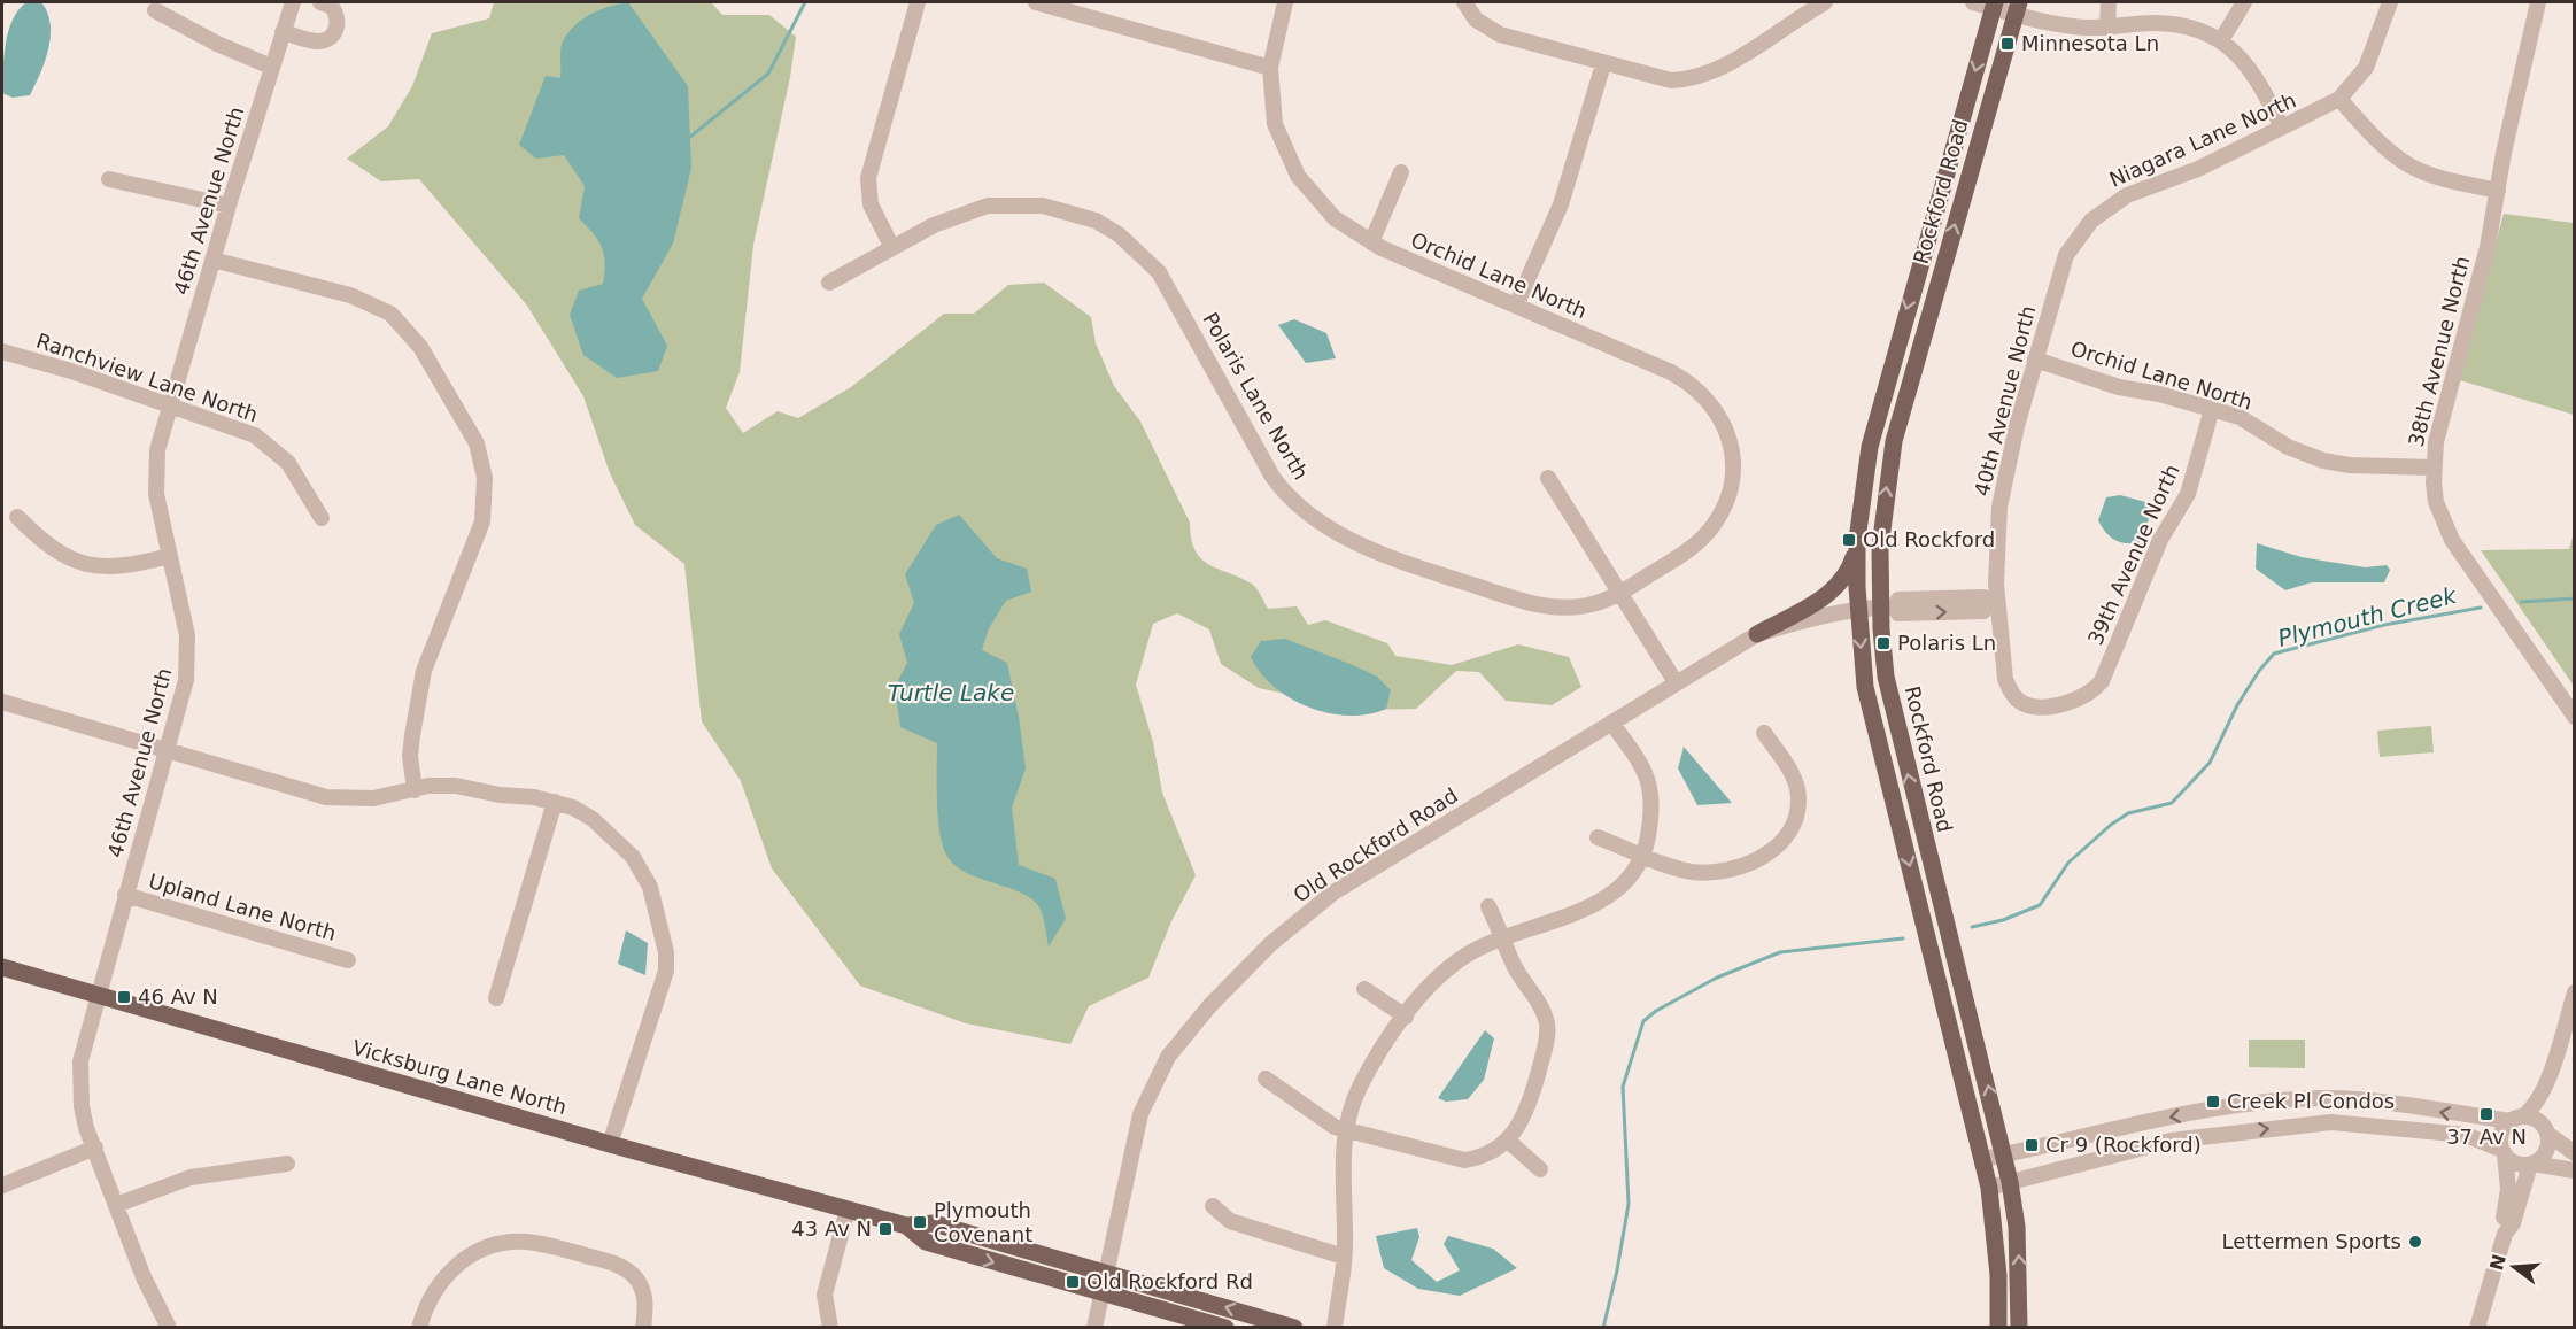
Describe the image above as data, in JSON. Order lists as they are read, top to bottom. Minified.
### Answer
{"streets":{"main road":["Rockford Road","Vicksburg Lane North"],"street":["Niagara Lane North","46th Avenue North","Orchid Lane North","38th Avenue North","Ranchview Lane North","Polaris Lane North","40th Avenue North","39th Avenue North","Old Rockford Road","Upland Lane North"]},"crossings":[["Niagara Lane North","40th Avenue North"],["Rockford Road","Old Rockford Road"],["46th Avenue North","Ranchview Lane North"],["46th Avenue North","Upland Lane North"],["46th Avenue North","Vicksburg Lane North"],["Orchid Lane North","38th Avenue North"],["Orchid Lane North","Polaris Lane North"],["Orchid Lane North","40th Avenue North"],["Orchid Lane North","39th Avenue North"],["40th Avenue North","39th Avenue North"],["40th Avenue North","Old Rockford Road"],["Old Rockford Road","Vicksburg Lane North"]],"water":["Plymouth Creek","Turtle Lake"],"places":{"transit":["Minnesota Ln","Old Rockford","Polaris Ln","46 Av N","Creek Pl Condos","37 Av N","Cr 9 (Rockford)","Plymouth Covenant","43 Av N","Old Rockford Rd"],"other":["Lettermen Sports"]},"north":"left"}
